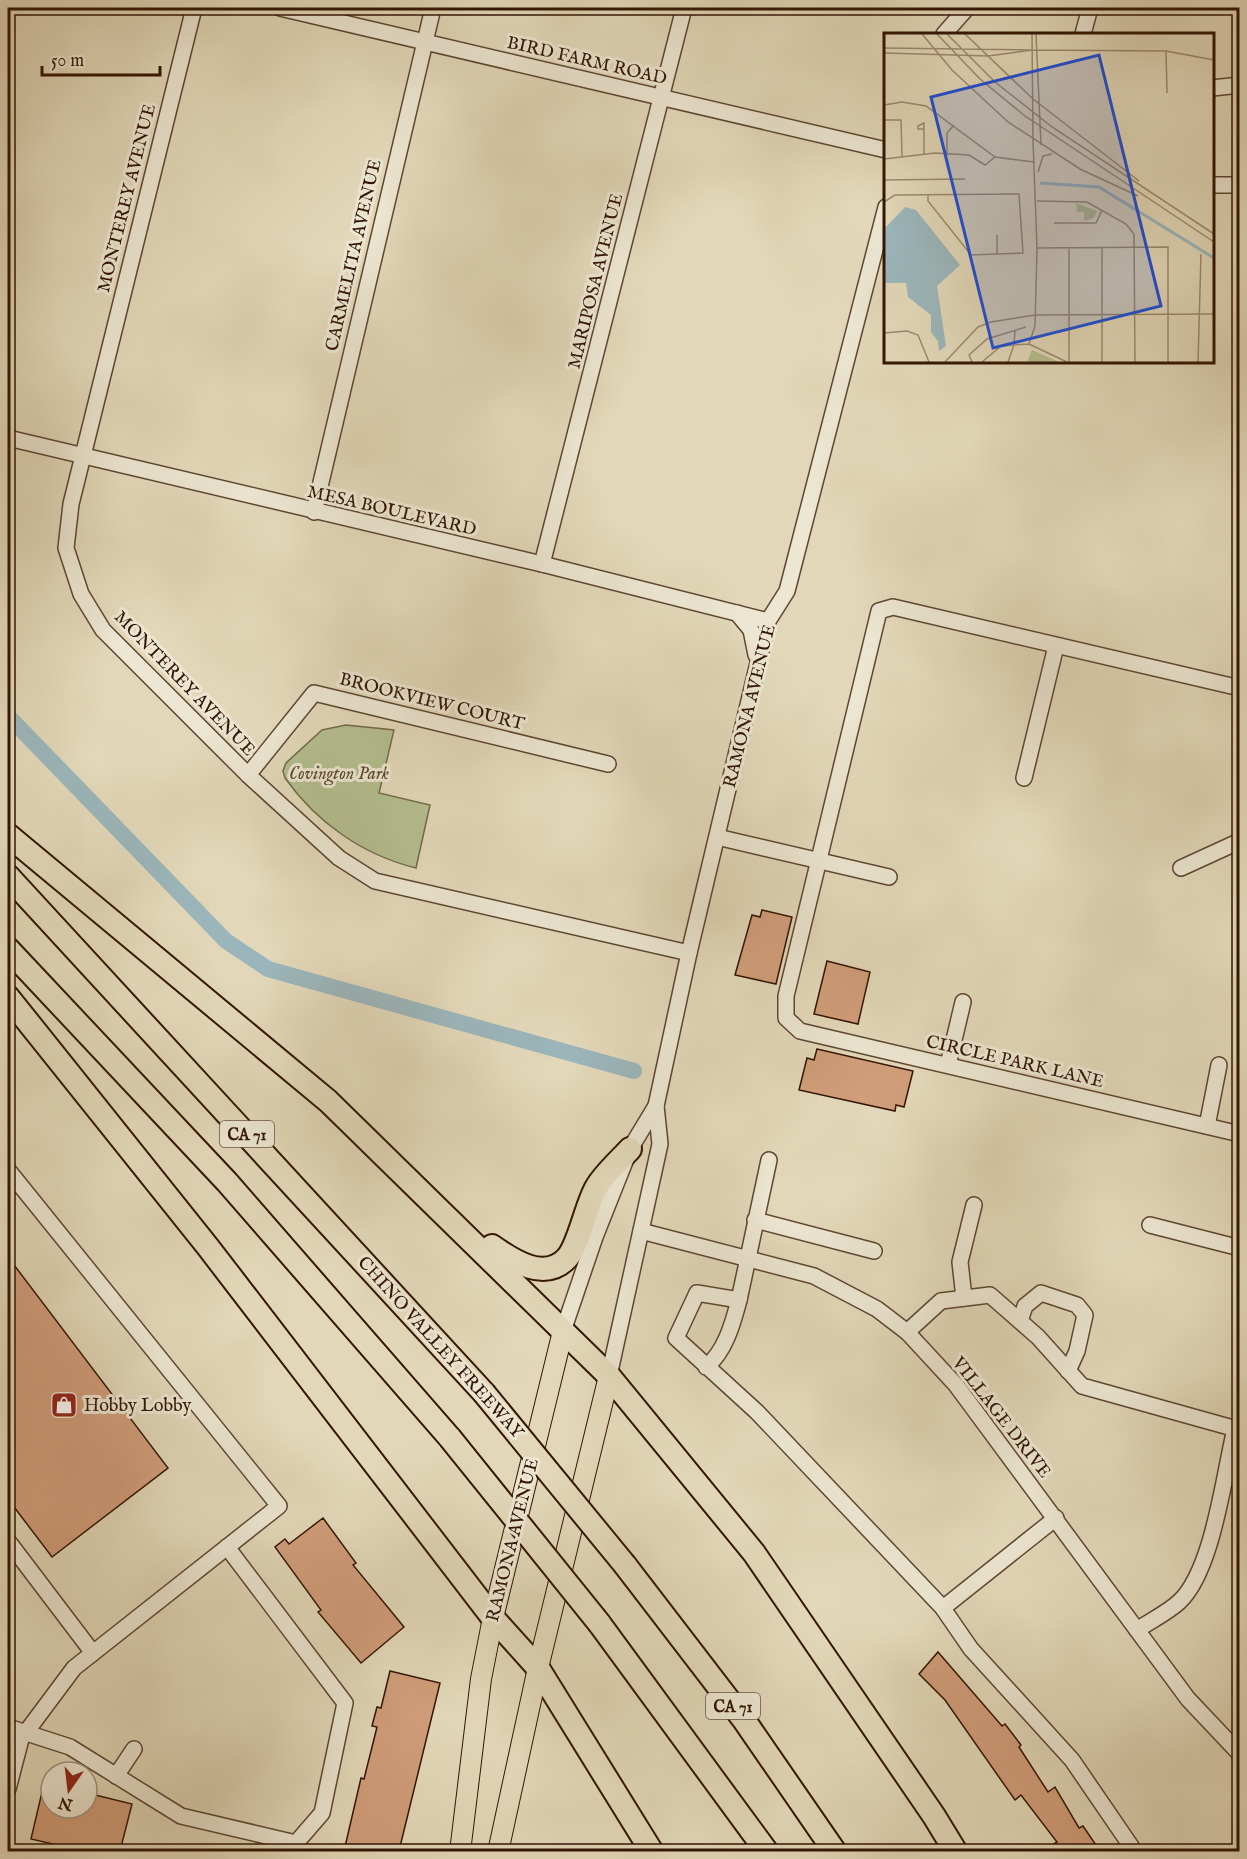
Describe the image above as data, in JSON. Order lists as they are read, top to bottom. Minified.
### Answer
{"streets":{"highway":["CA 71","CHINO VALLEY FREEWAY"],"main road":["RAMONA AVENUE"],"street":["BIRD FARM ROAD","MONTEREY AVENUE","CARMELITA AVENUE","MARIPOSA AVENUE","MESA BOULEVARD","BROOKVIEW COURT","CIRCLE PARK LANE","VILLAGE DRIVE"]},"crossings":[["BIRD FARM ROAD","CARMELITA AVENUE"],["BIRD FARM ROAD","MARIPOSA AVENUE"],["MONTEREY AVENUE","MESA BOULEVARD"],["MONTEREY AVENUE","BROOKVIEW COURT"],["MONTEREY AVENUE","RAMONA AVENUE"],["CARMELITA AVENUE","MESA BOULEVARD"],["MARIPOSA AVENUE","MESA BOULEVARD"],["MESA BOULEVARD","RAMONA AVENUE"],["RAMONA AVENUE","VILLAGE DRIVE"]],"parks":["Covington Park"],"places":{"shop":["Hobby Lobby"]},"scale_bar":"50 m","north":"bottom"}
